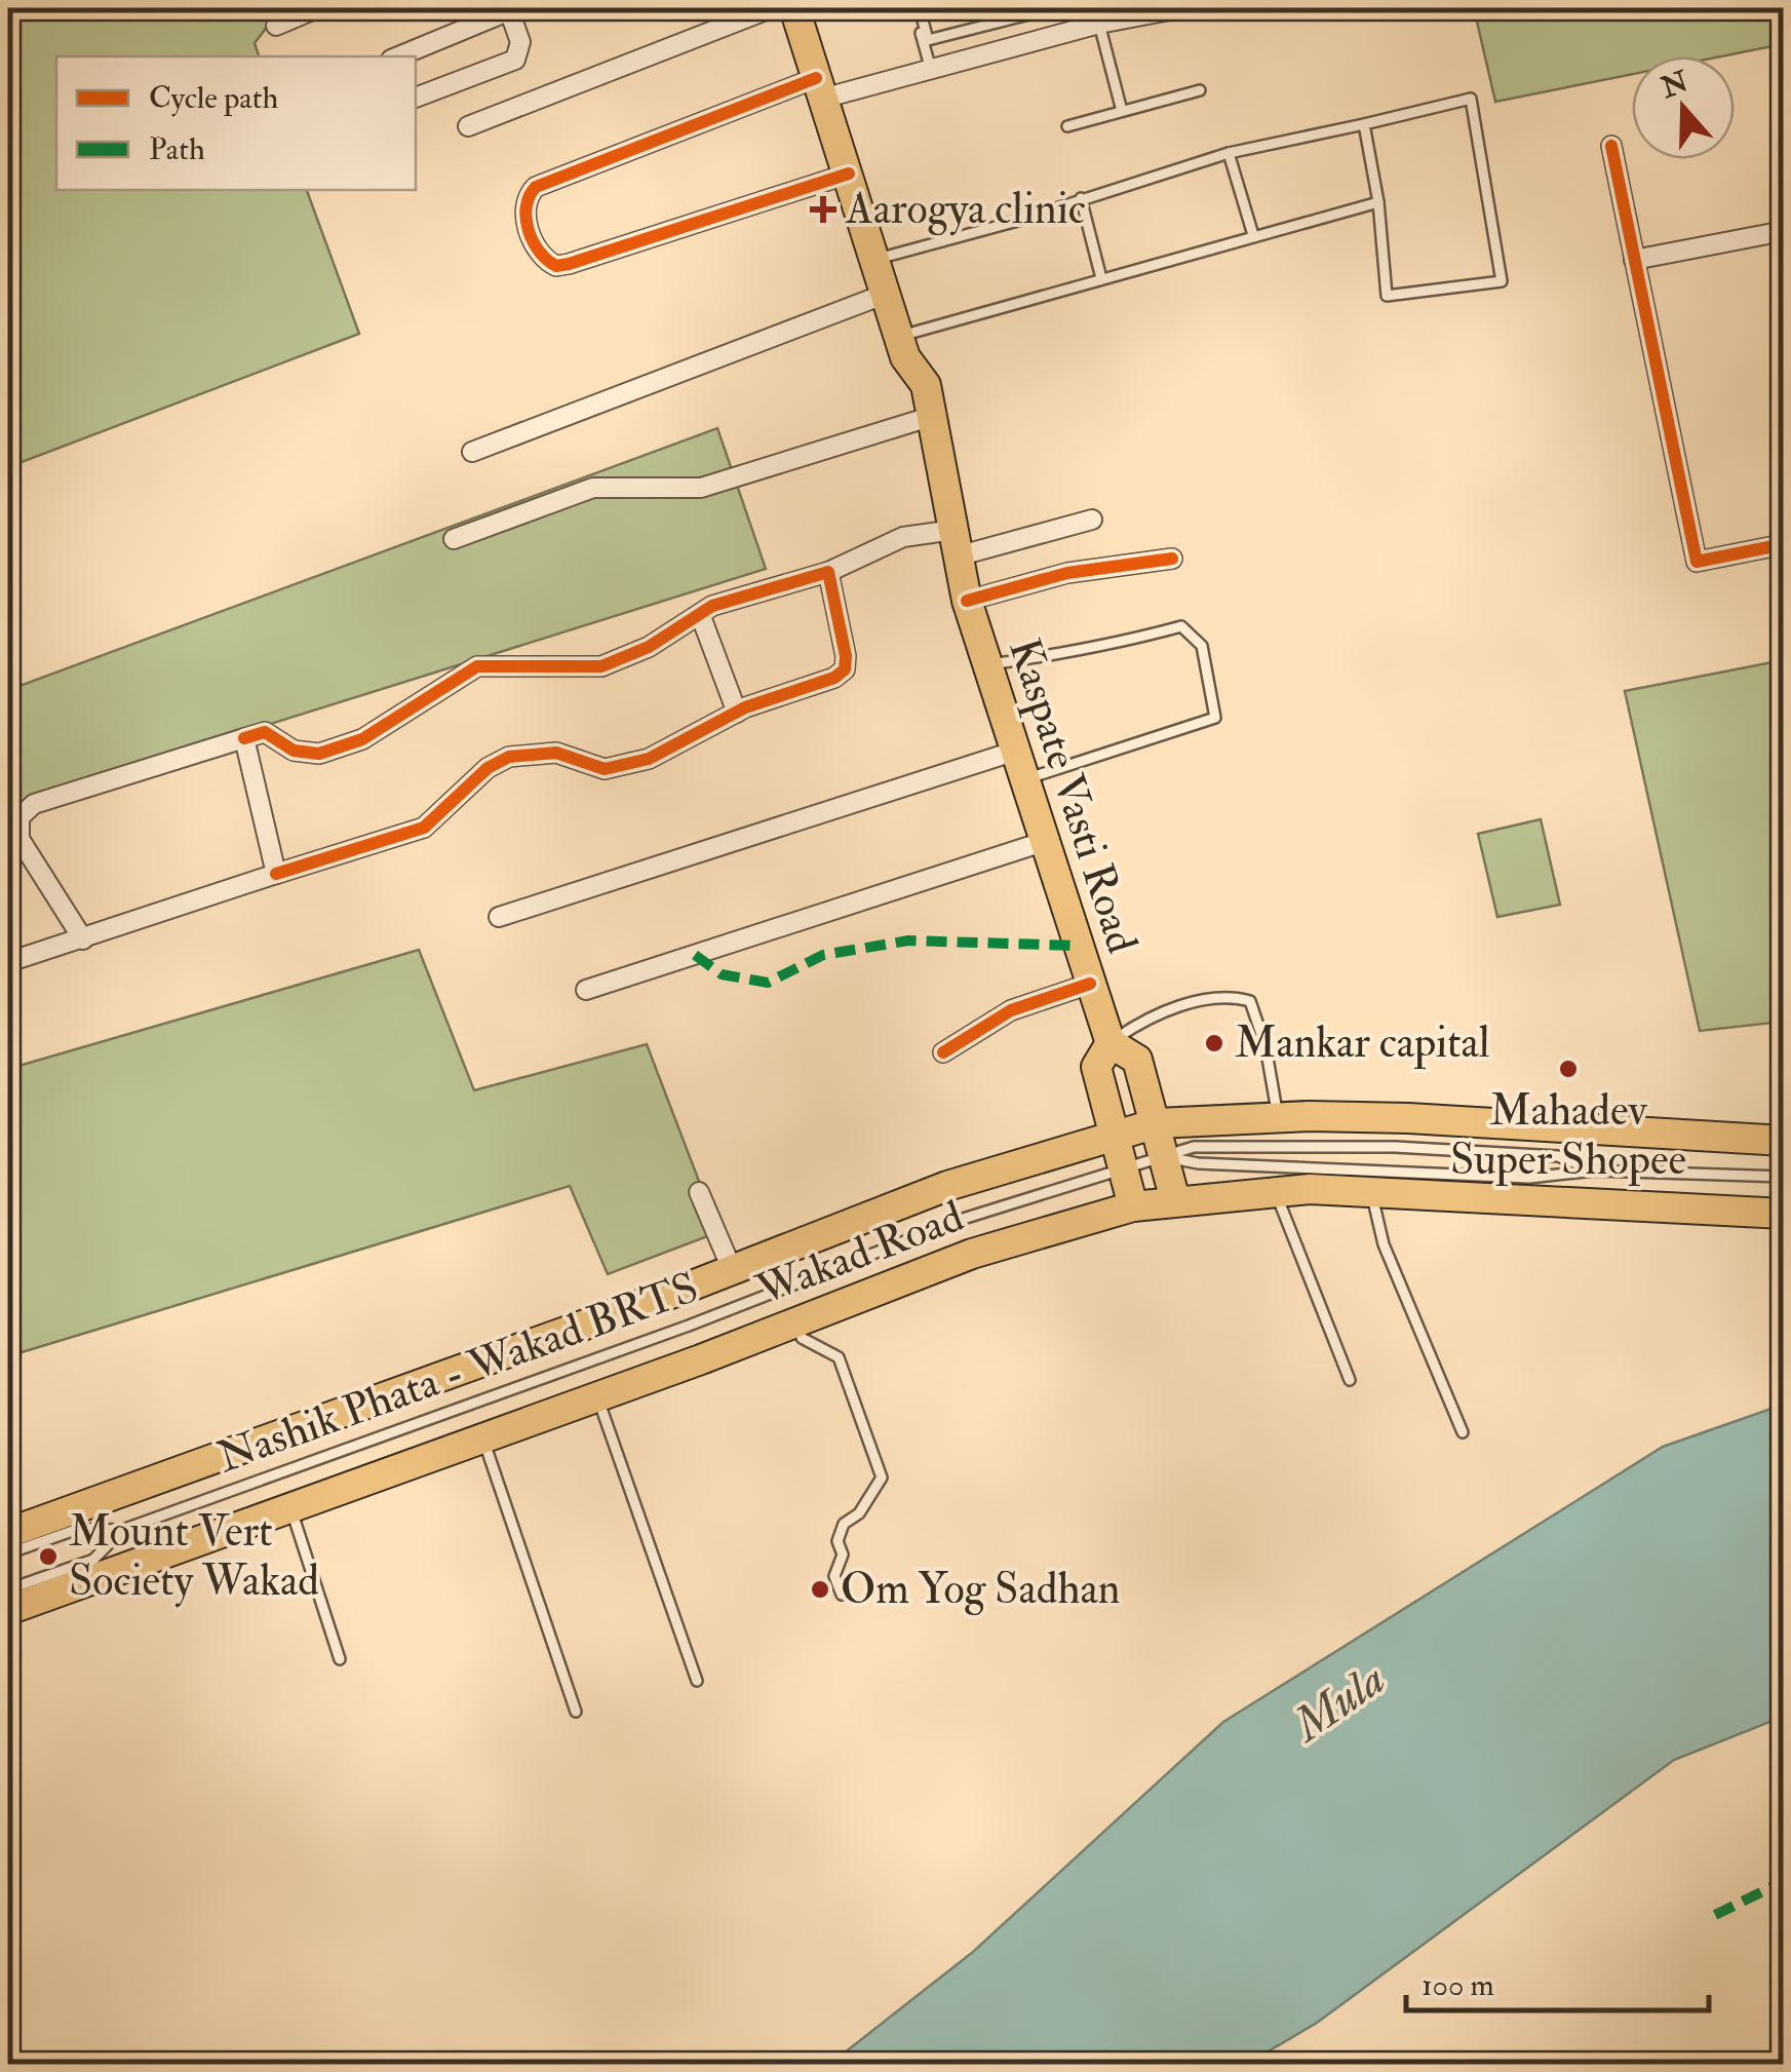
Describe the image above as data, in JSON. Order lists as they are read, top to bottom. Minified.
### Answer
{"streets":{"main road":["Kaspate Vasti Road","Wakad Road"],"lane":["Nashik Phata - Wakad BRTS"]},"crossings":[["Kaspate Vasti Road","Wakad Road"],["Kaspate Vasti Road","Nashik Phata - Wakad BRTS"]],"water":["Mula"],"places":{"health":["Aarogya clinic"],"other":["Mankar capital","Mahadev Super Shopee","Mount Vert Society Wakad","Om Yog Sadhan"]},"legend":["Cycle path","Path"],"scale_bar":"100 m","north":"top"}
